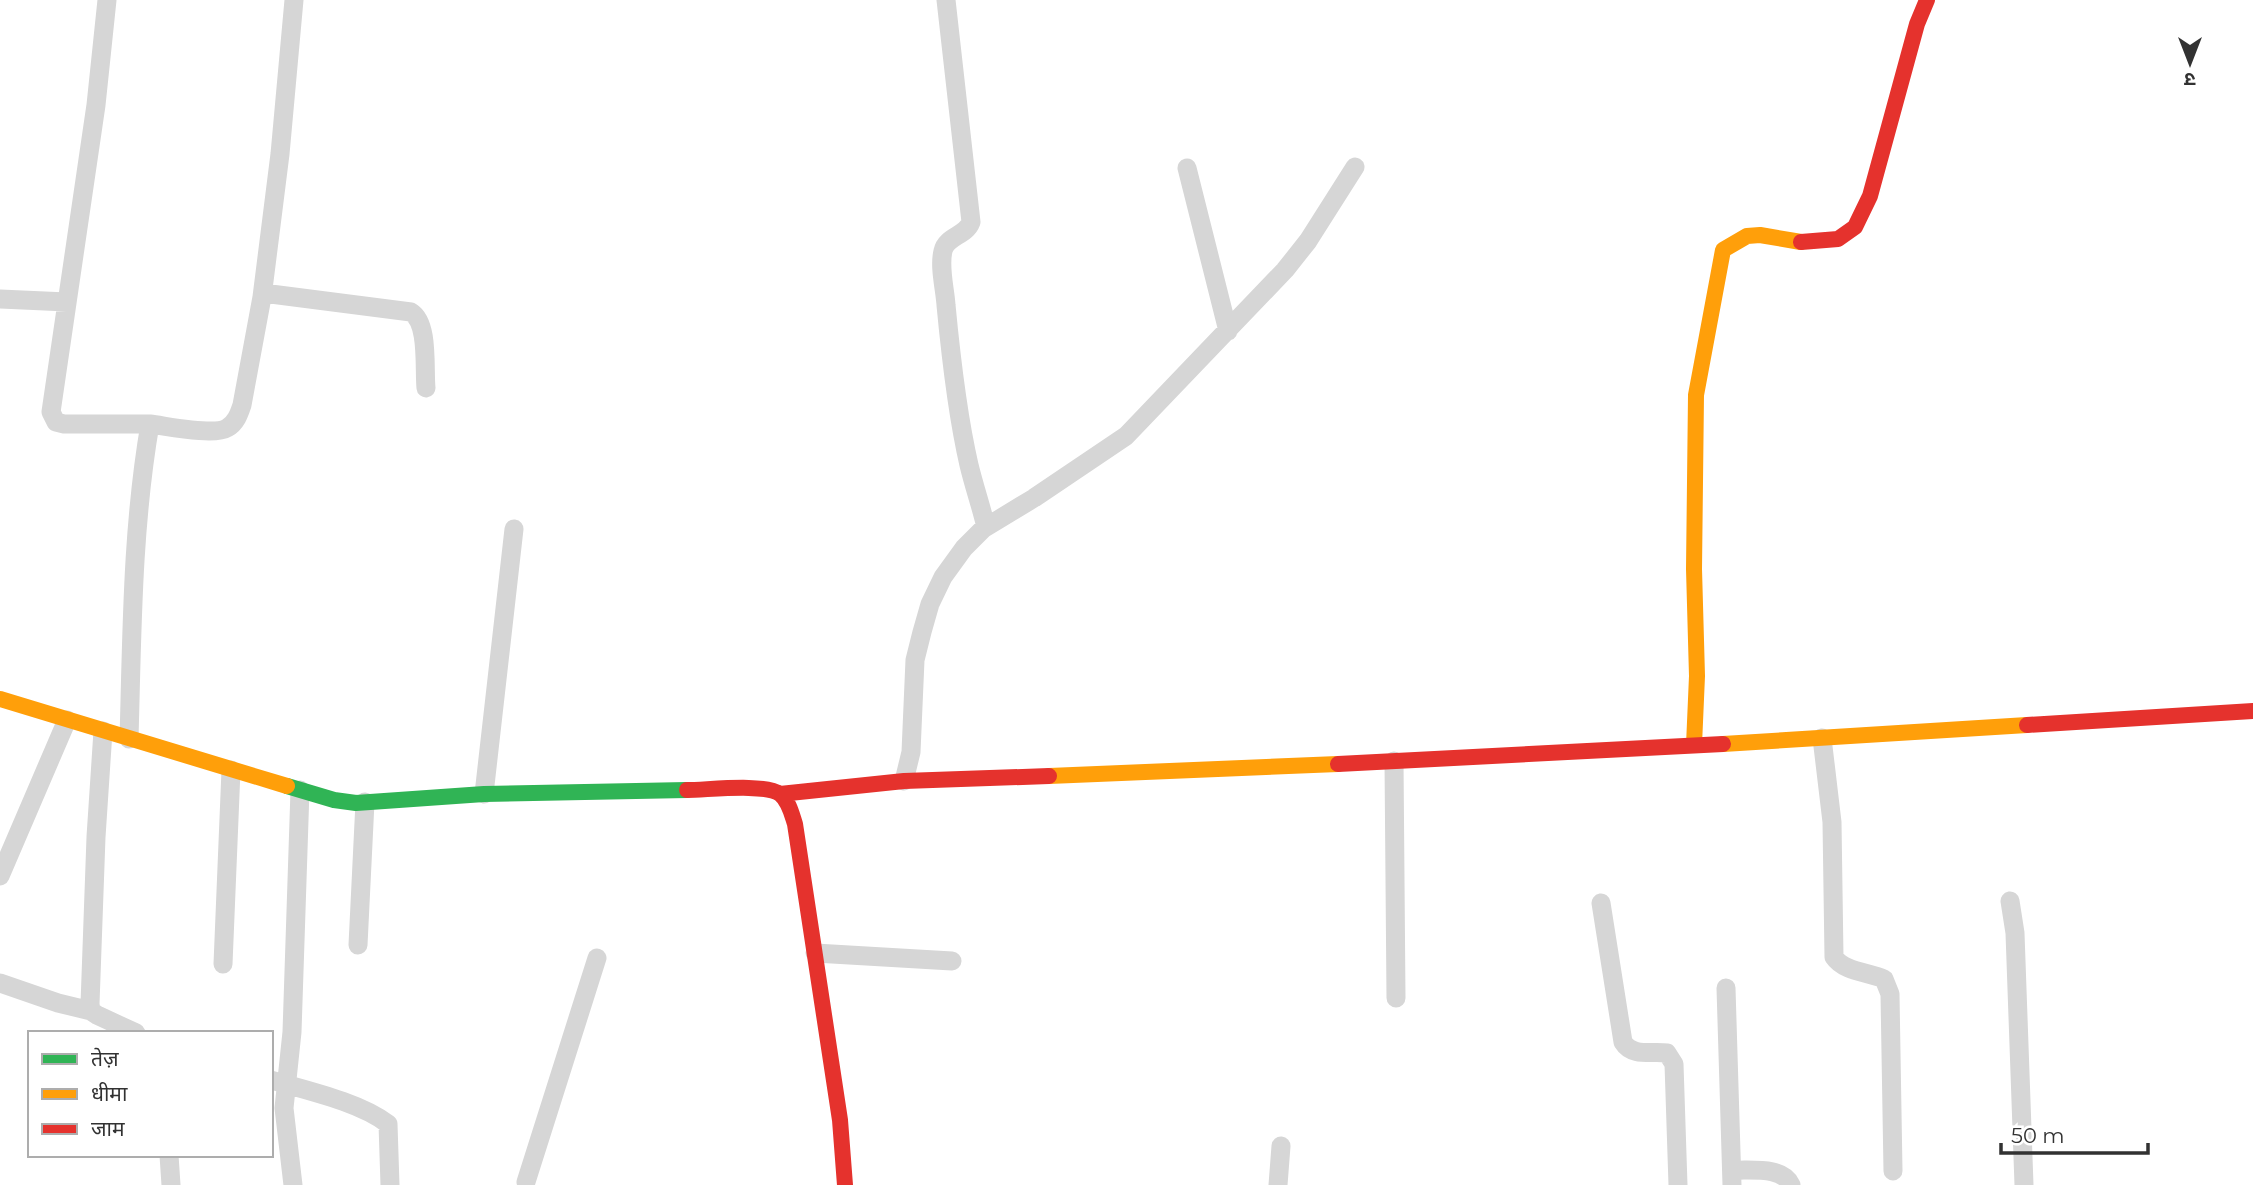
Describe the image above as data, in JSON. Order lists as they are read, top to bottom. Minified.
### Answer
{"legend":["तेज़","धीमा","जाम"],"scale_bar":"50 m","north":"bottom"}
